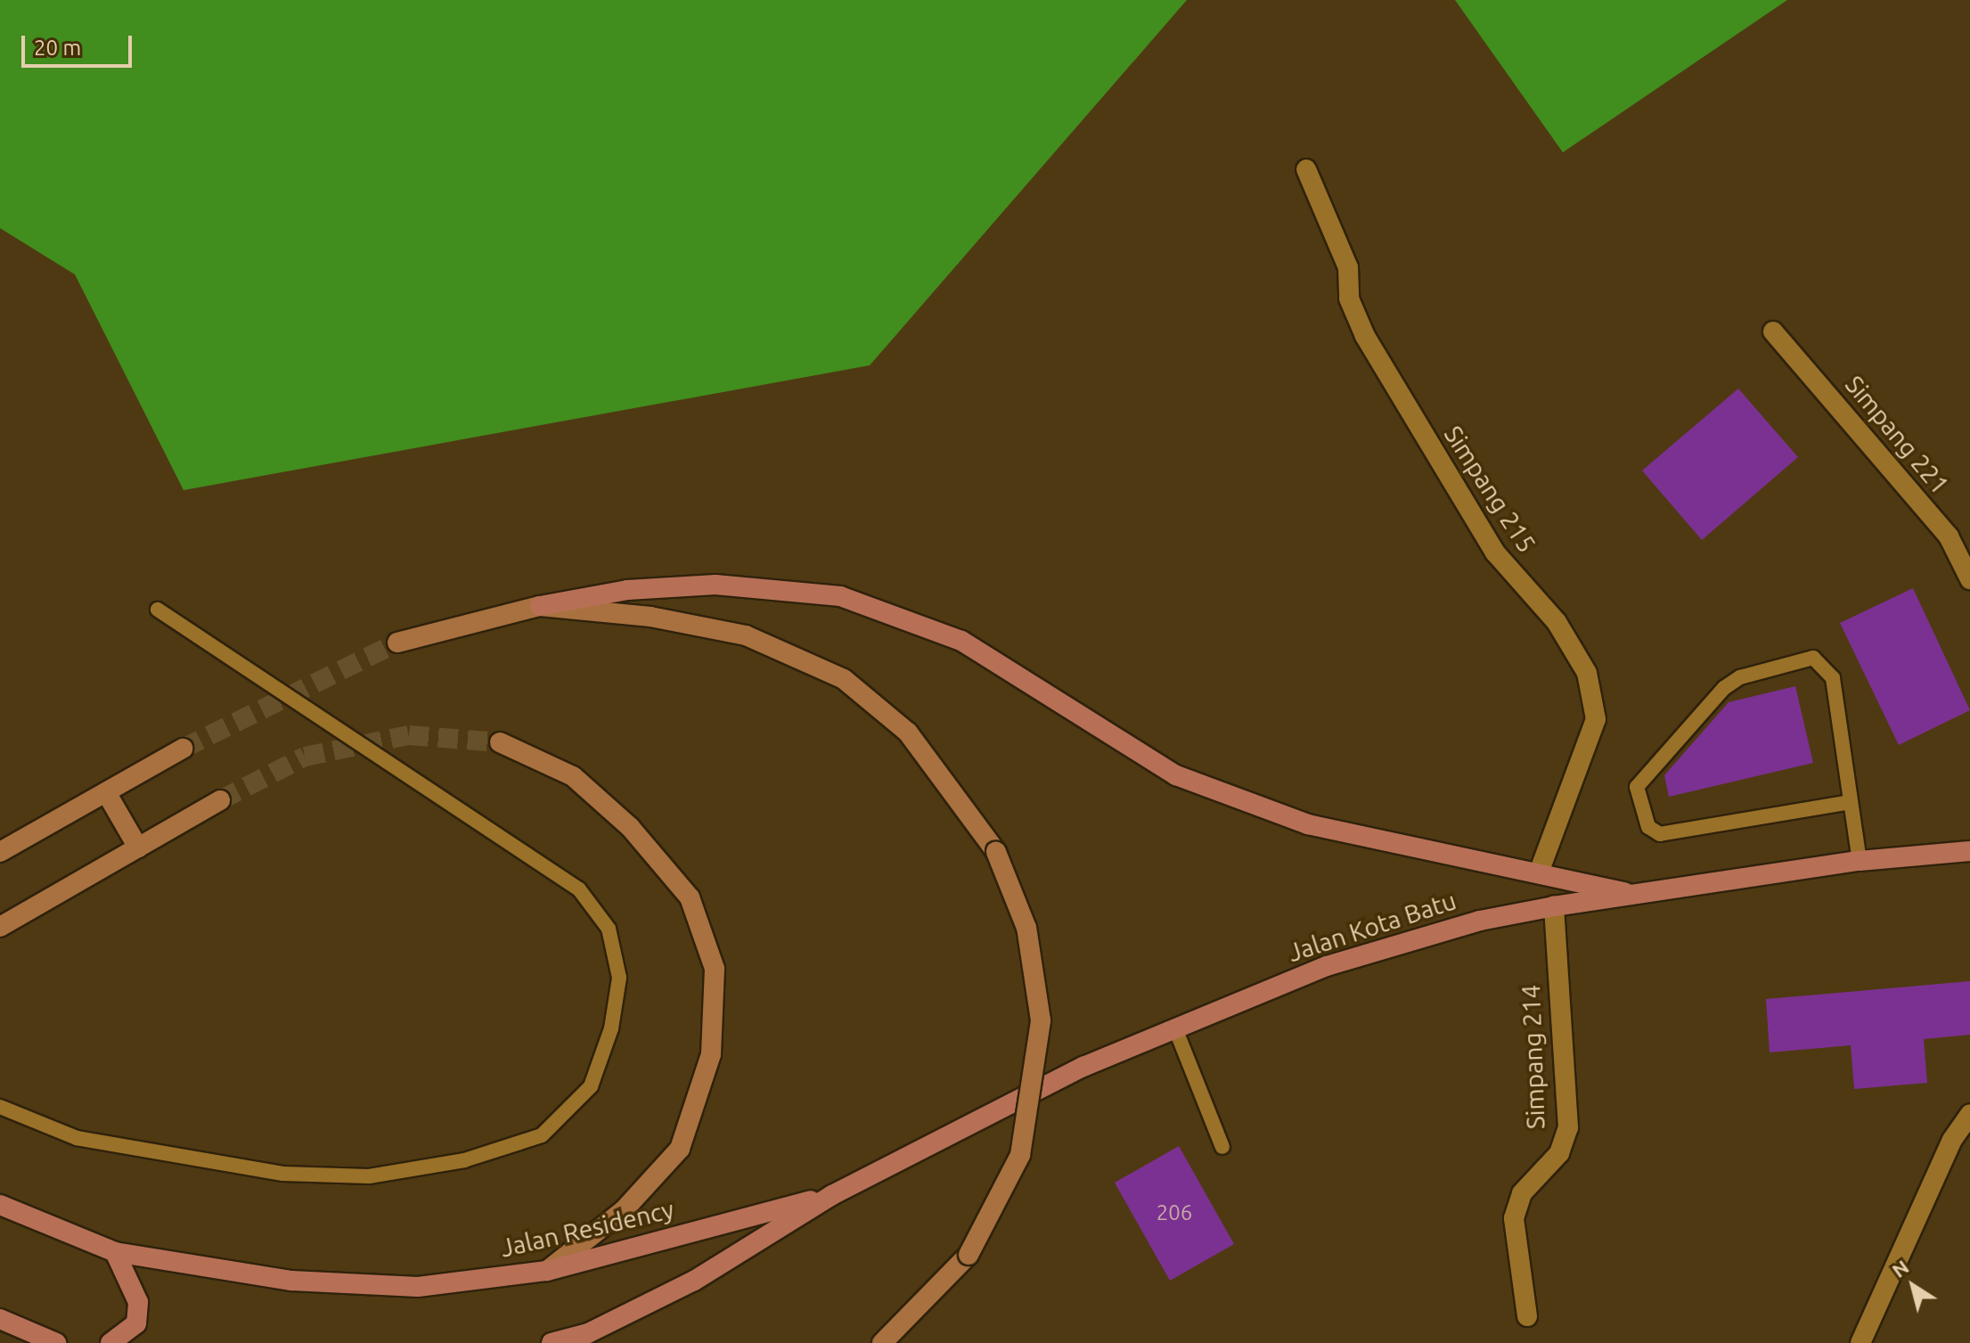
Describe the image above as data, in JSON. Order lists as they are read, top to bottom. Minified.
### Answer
{"streets":{"main road":["Jalan Kota Batu","Jalan Residency"],"street":["Simpang 221","Simpang 215","Simpang 214"]},"crossings":[["Jalan Kota Batu","Simpang 214"],["Jalan Kota Batu","Jalan Residency"]],"house_numbers":["206"],"scale_bar":"20 m","north":"top left"}
